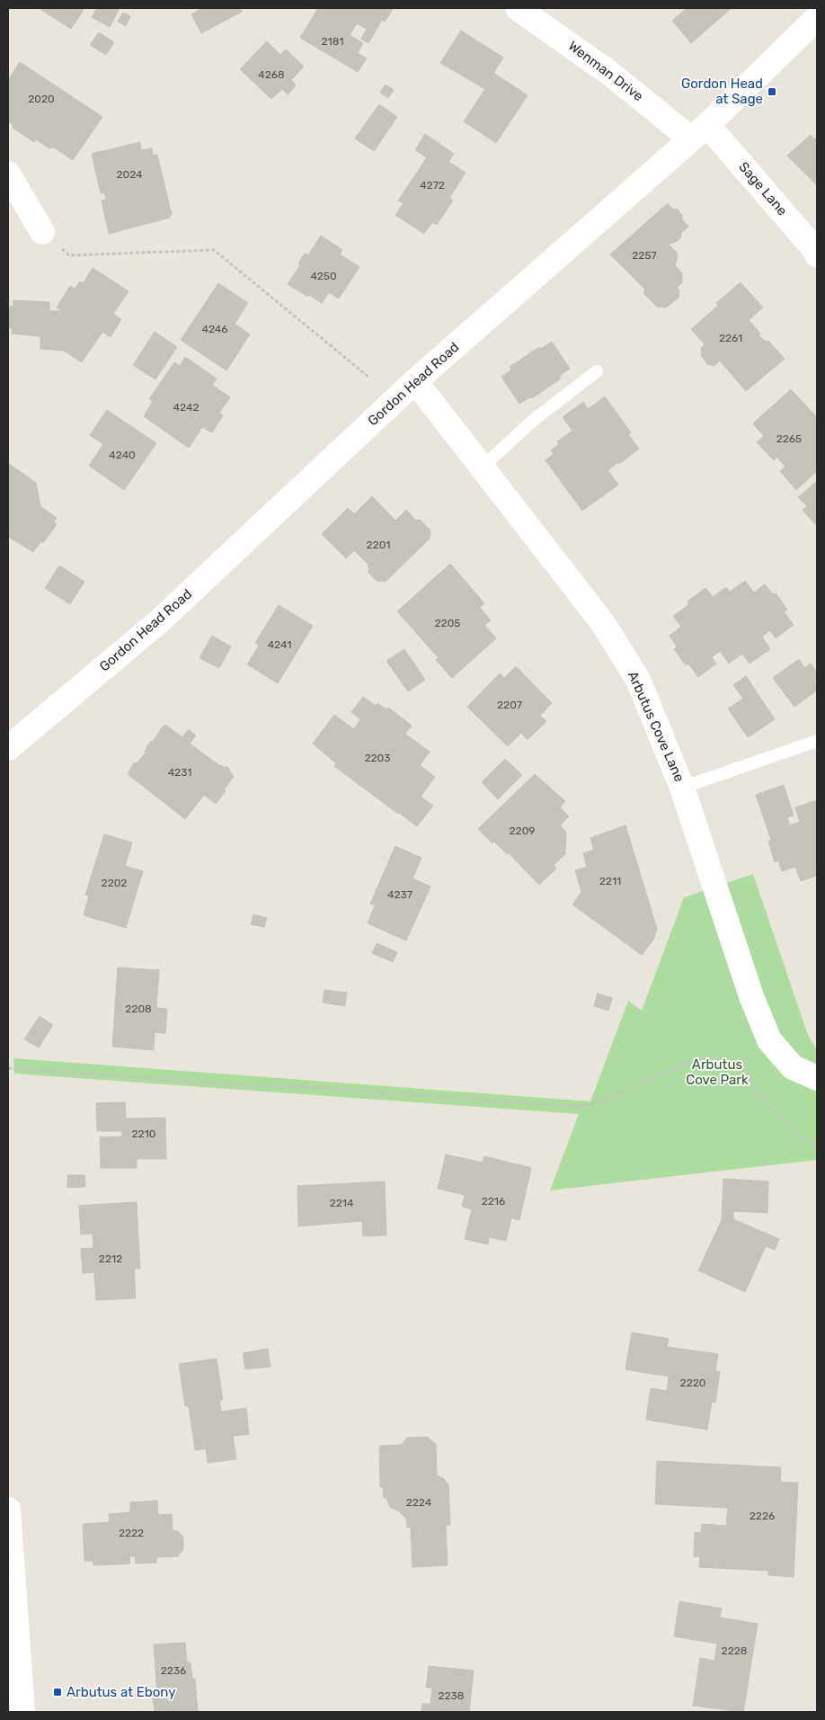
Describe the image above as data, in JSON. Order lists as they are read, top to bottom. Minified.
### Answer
{"streets":{"street":["Wenman Drive","Sage Lane","Gordon Head Road","Arbutus Cove Lane"]},"crossings":[["Wenman Drive","Sage Lane"],["Wenman Drive","Gordon Head Road"],["Sage Lane","Gordon Head Road"],["Gordon Head Road","Arbutus Cove Lane"]],"parks":["Arbutus Cove Park"],"places":{"transit":["Gordon Head at Sage","Arbutus at Ebony"]},"house_numbers":["2181","4268","2020","2024","4272","2257","4250","4246","2261","4242","2265","4240","2201","2205","4241","2207","2203","4231","2209","2211","2202","4237","2208","2210","2216","2214","2212","2220","2224","2226","2222","2228","2236","2238"]}
